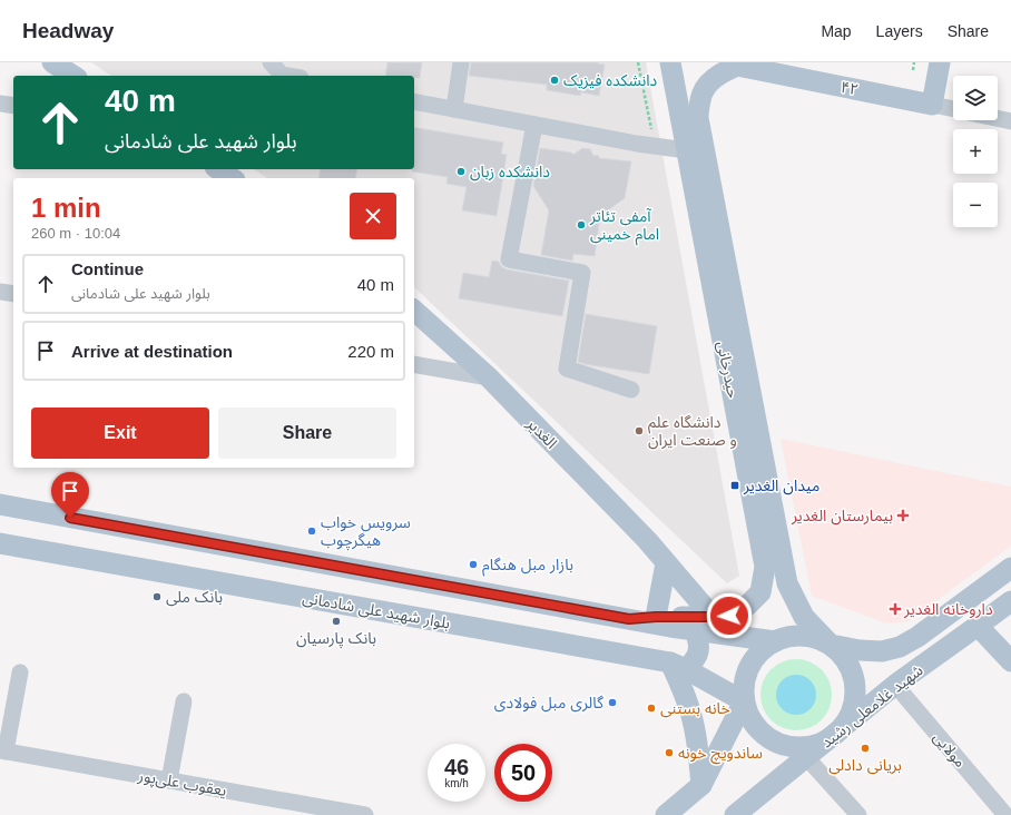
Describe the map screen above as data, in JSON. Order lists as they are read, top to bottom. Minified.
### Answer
{"streets":{"main road":["۴۲","حیدرخانی","الغدیر","بلوار شهید علی شادمانی","شهید غلامعلی رشید"],"street":["مولایی","یعقوب علی‌پور"]},"crossings":[["۴۲","حیدرخانی"],["حیدرخانی","الغدیر"],["حیدرخانی","بلوار شهید علی شادمانی"],["حیدرخانی","شهید غلامعلی رشید"],["بلوار شهید علی شادمانی","شهید غلامعلی رشید"],["شهید غلامعلی رشید","مولایی"]],"places":{"other":["دانشکده فیزیک","دانشکده زبان","آمفی تئاتر امام خمینی","دانشگاه علم و صنعت ایران","سرویس خواب هیگرچوب","بازار مبل هنگام","بانک ملی","بانک پارسیان","گالری مبل فولادی","خانه بستنی","بریانی دادلی","ساندویچ خونه"],"transit":["میدان الغدیر"],"health":["بیمارستان الغدیر","داروخانه الغدیر"]},"page":{"header":"Headway","nav":["Map","Layers","Share"],"map_buttons":["+","−"],"turn":["40 m","بلوار شهید علی شادمانی"],"heading":["1 min","260 m · 10:04"],"list":[{"name":"Continue","note":"بلوار شهید علی شادمانی","value":"40 m"},{"name":"Arrive at destination","value":"220 m"}],"buttons":["Exit","Share"],"speed":"46 km/h","limit":"50"}}
